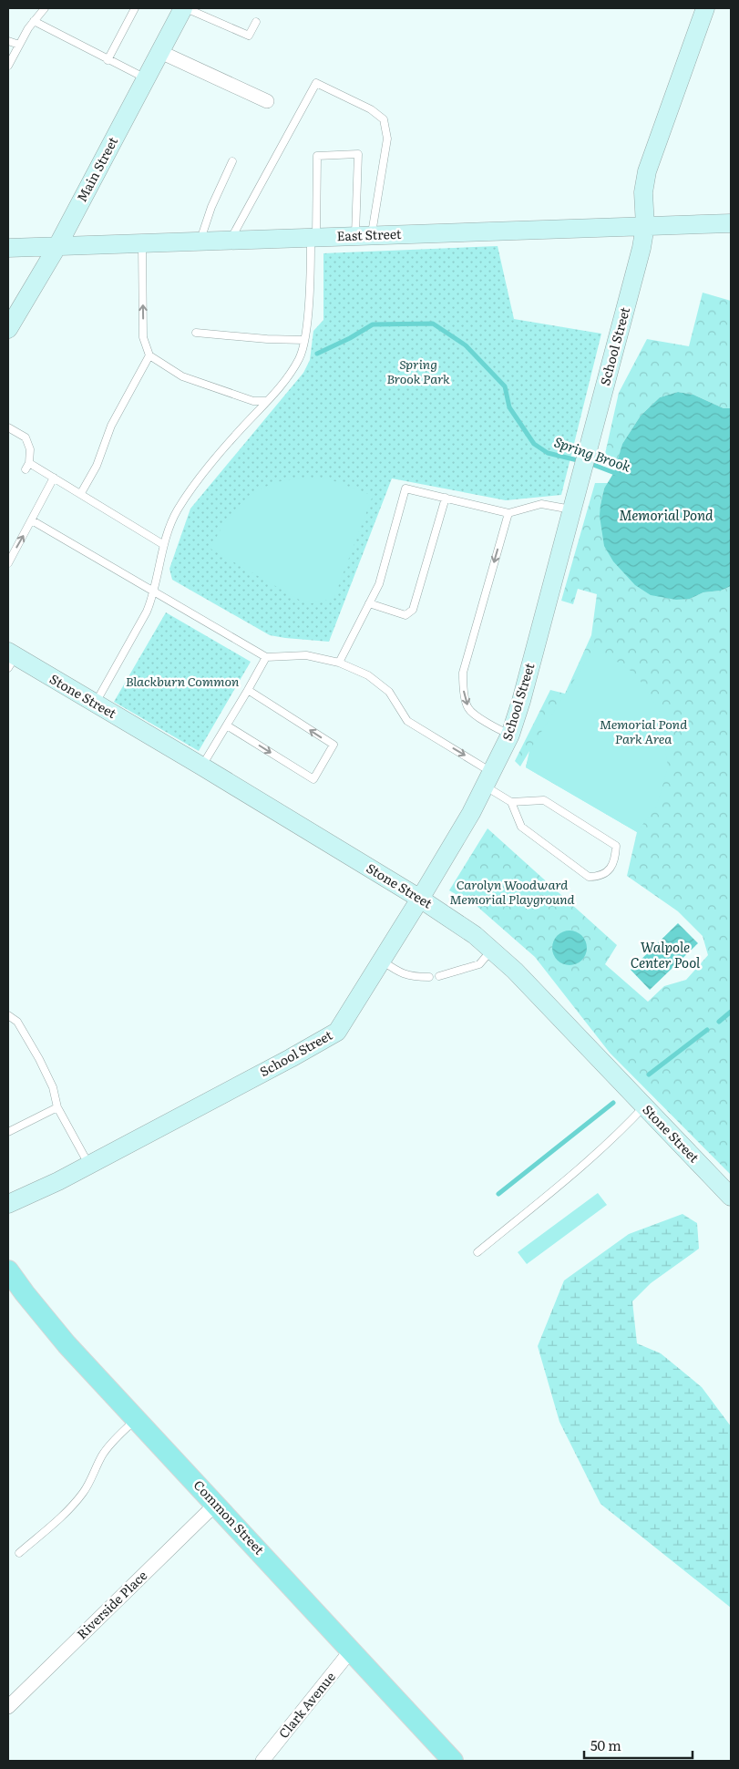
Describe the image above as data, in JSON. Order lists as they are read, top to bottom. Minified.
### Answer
{"streets":{"main road":["Common Street"],"street":["Main Street","East Street","School Street","Stone Street","Riverside Place","Clark Avenue"]},"crossings":[["Main Street","East Street"],["East Street","School Street"],["School Street","Stone Street"],["Common Street","Riverside Place"],["Common Street","Clark Avenue"]],"water":["Spring Brook","Memorial Pond","Walpole Center Pool"],"parks":["Spring Brook Park","Blackburn Common","Memorial Pond Park Area","Carolyn Woodward Memorial Playground"],"scale_bar":"50 m"}
